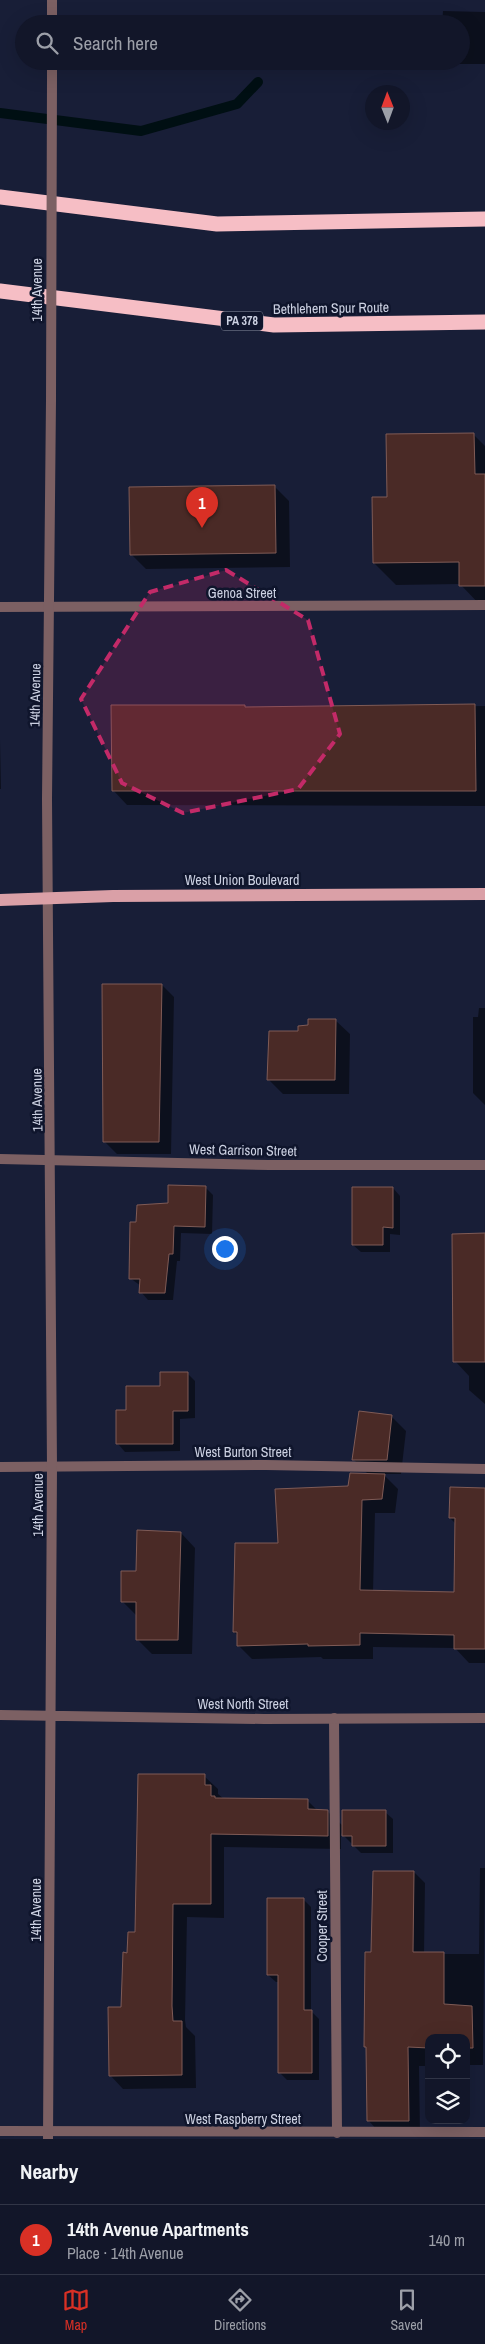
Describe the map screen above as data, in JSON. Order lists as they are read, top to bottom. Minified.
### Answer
{"streets":{"highway":["Bethlehem Spur Route","PA 378"],"main road":["West Union Boulevard"],"street":["14th Avenue","Genoa Street","West Garrison Street","West Burton Street","West North Street","Cooper Street","West Raspberry Street"]},"crossings":[["14th Avenue","Genoa Street"],["14th Avenue","West Union Boulevard"],["14th Avenue","West Garrison Street"],["14th Avenue","West Burton Street"],["14th Avenue","West North Street"],["14th Avenue","West Raspberry Street"],["West North Street","Cooper Street"],["Cooper Street","West Raspberry Street"]],"north":"top","page":{"search":"Search here","pins":"1","heading":"Nearby","list":[{"mark":"1","name":"14th Avenue Apartments","note":"Place · 14th Avenue","value":"140 m"}],"nav":["Map","Directions","Saved"]}}
